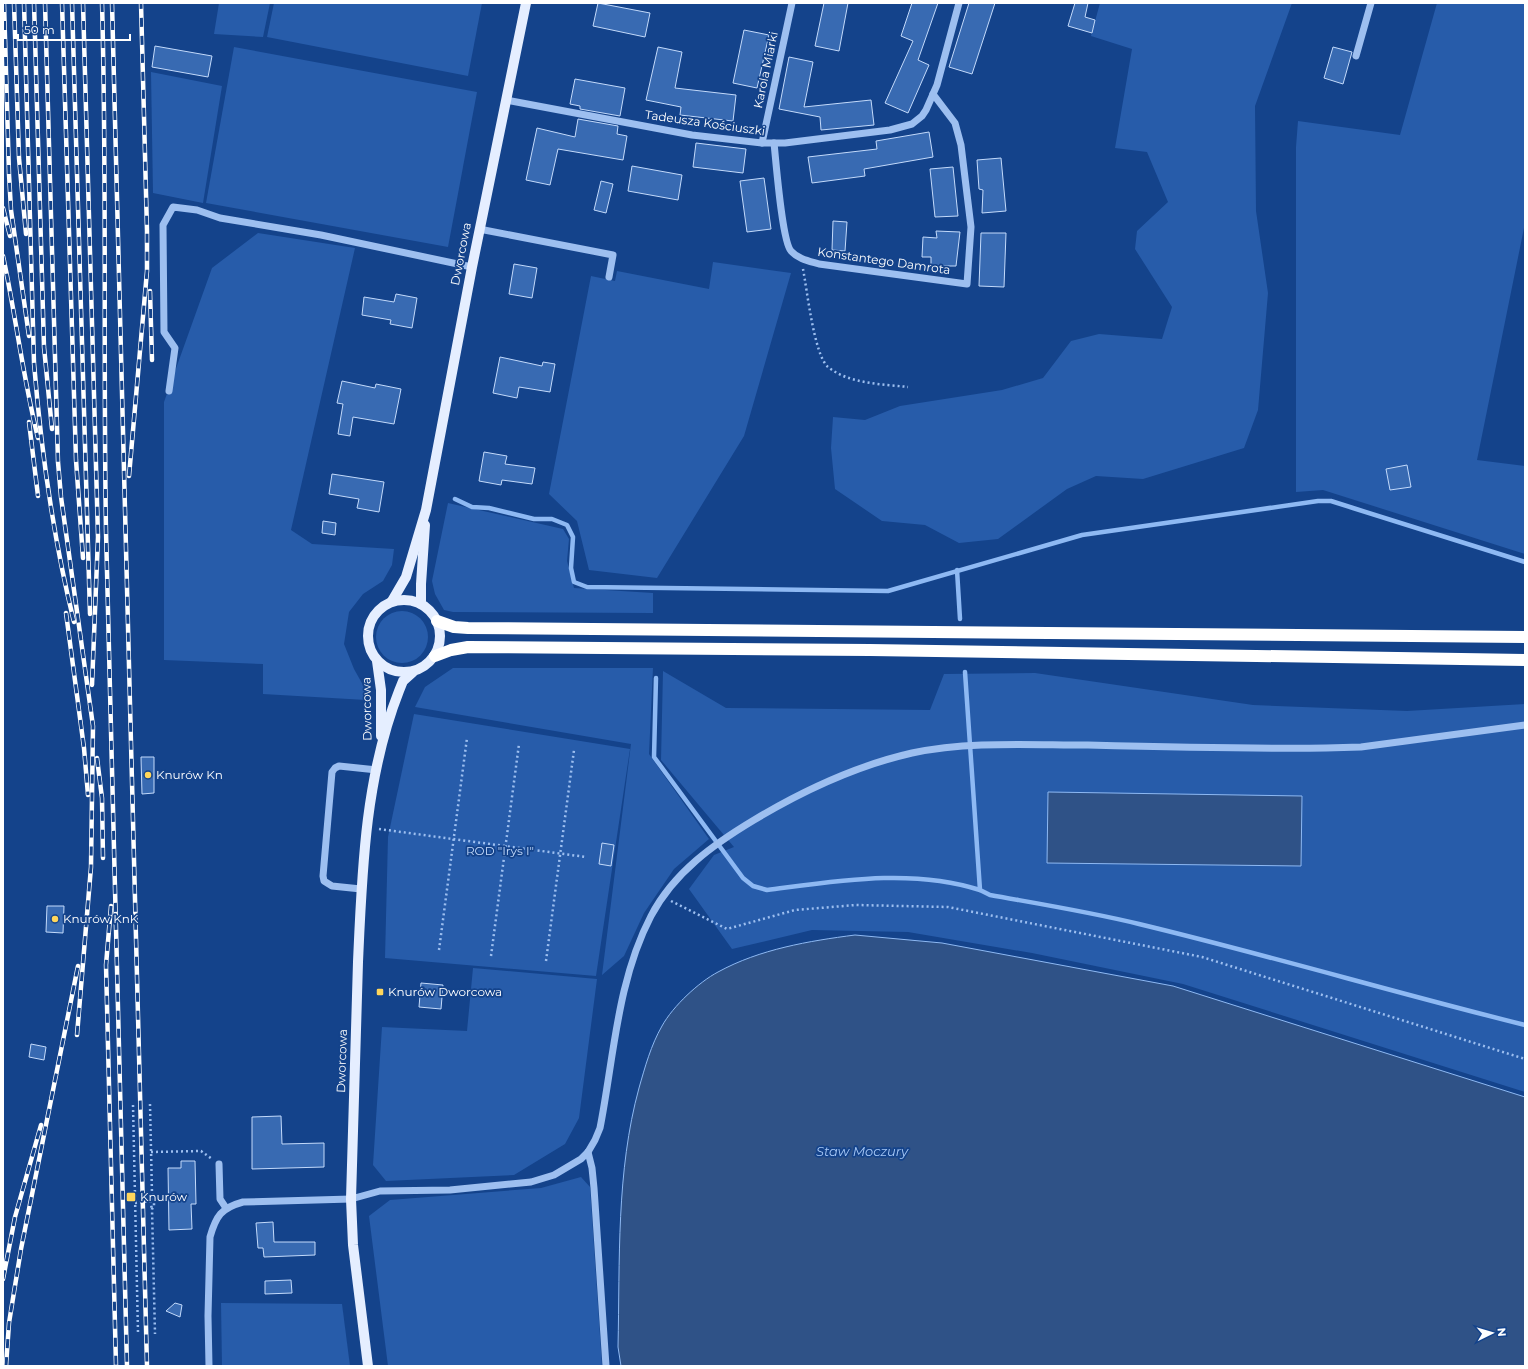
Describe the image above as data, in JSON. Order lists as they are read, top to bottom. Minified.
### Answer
{"streets":{"main road":["Dworcowa"],"street":["Karola Miarki","Tadeusza Kościuszki","Konstantego Damrota"]},"crossings":[["Karola Miarki","Tadeusza Kościuszki"],["Tadeusza Kościuszki","Dworcowa"],["Tadeusza Kościuszki","Konstantego Damrota"]],"water":["Staw Moczury"],"parks":["ROD \"Irys I\""],"places":{"other":["Knurów Kn","Knurów KnK"],"transit":["Knurów Dworcowa","Knurów"]},"scale_bar":"50 m","north":"right"}
